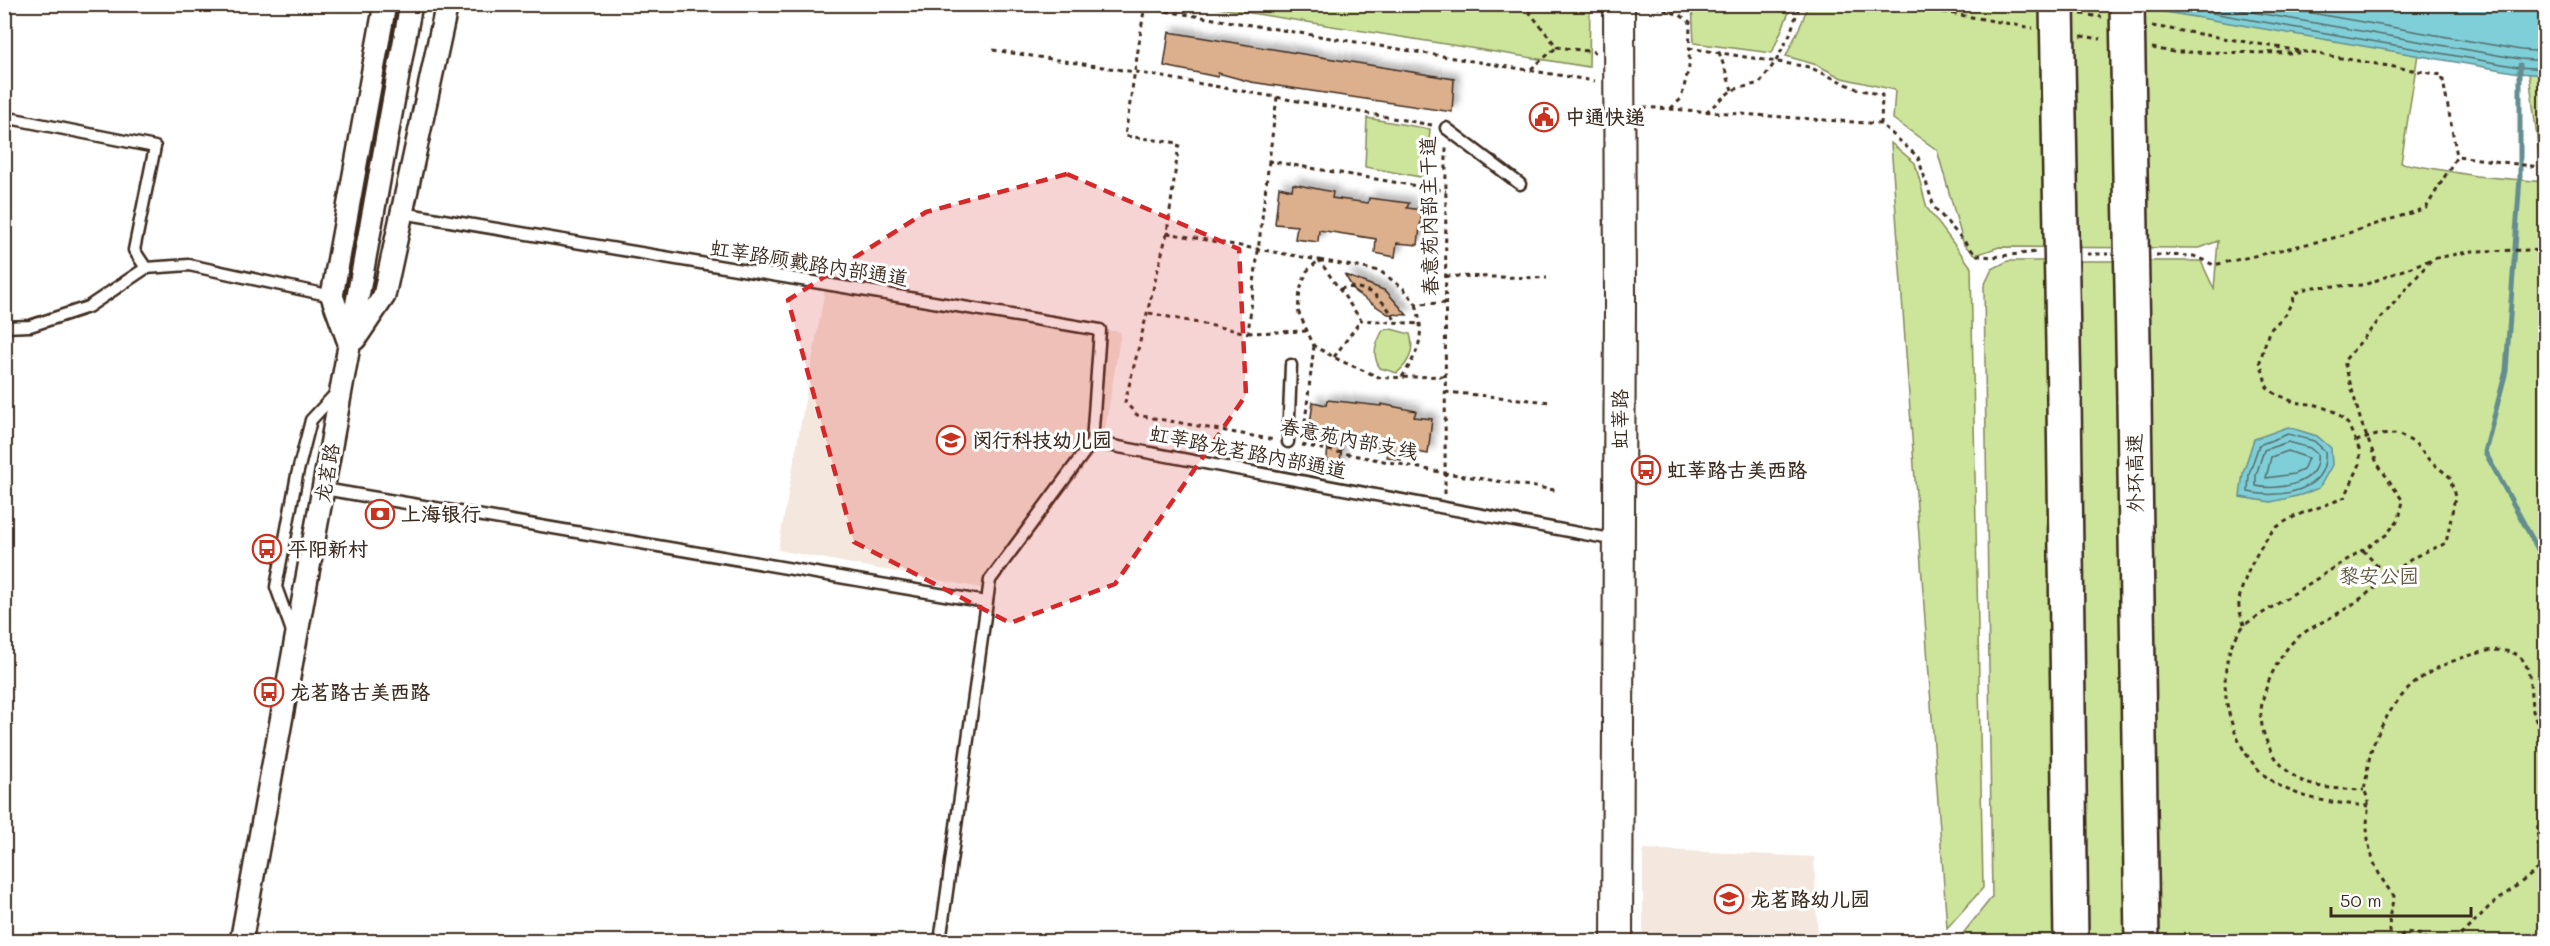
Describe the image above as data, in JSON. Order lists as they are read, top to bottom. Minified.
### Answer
{"streets":{"highway":["外环高速"],"street":["虹莘路","龙茗路"],"lane":["虹莘路顾戴路内部通道","虹莘路龙茗路内部通道"],"path":["春意苑内部主干道","春意苑内部支线"]},"crossings":[["春意苑内部主干道","春意苑内部支线"],["春意苑内部主干道","虹莘路龙茗路内部通道"],["虹莘路顾戴路内部通道","虹莘路龙茗路内部通道"],["虹莘路","虹莘路龙茗路内部通道"]],"parks":["黎安公园"],"places":{"public building":["中通快递"],"school or university":["闵行科技幼儿园","龙茗路幼儿园"],"bus stop":["虹莘路古美西路","平阳新村","龙茗路古美西路"],"bank":["上海银行"]},"scale_bar":"50 m"}
